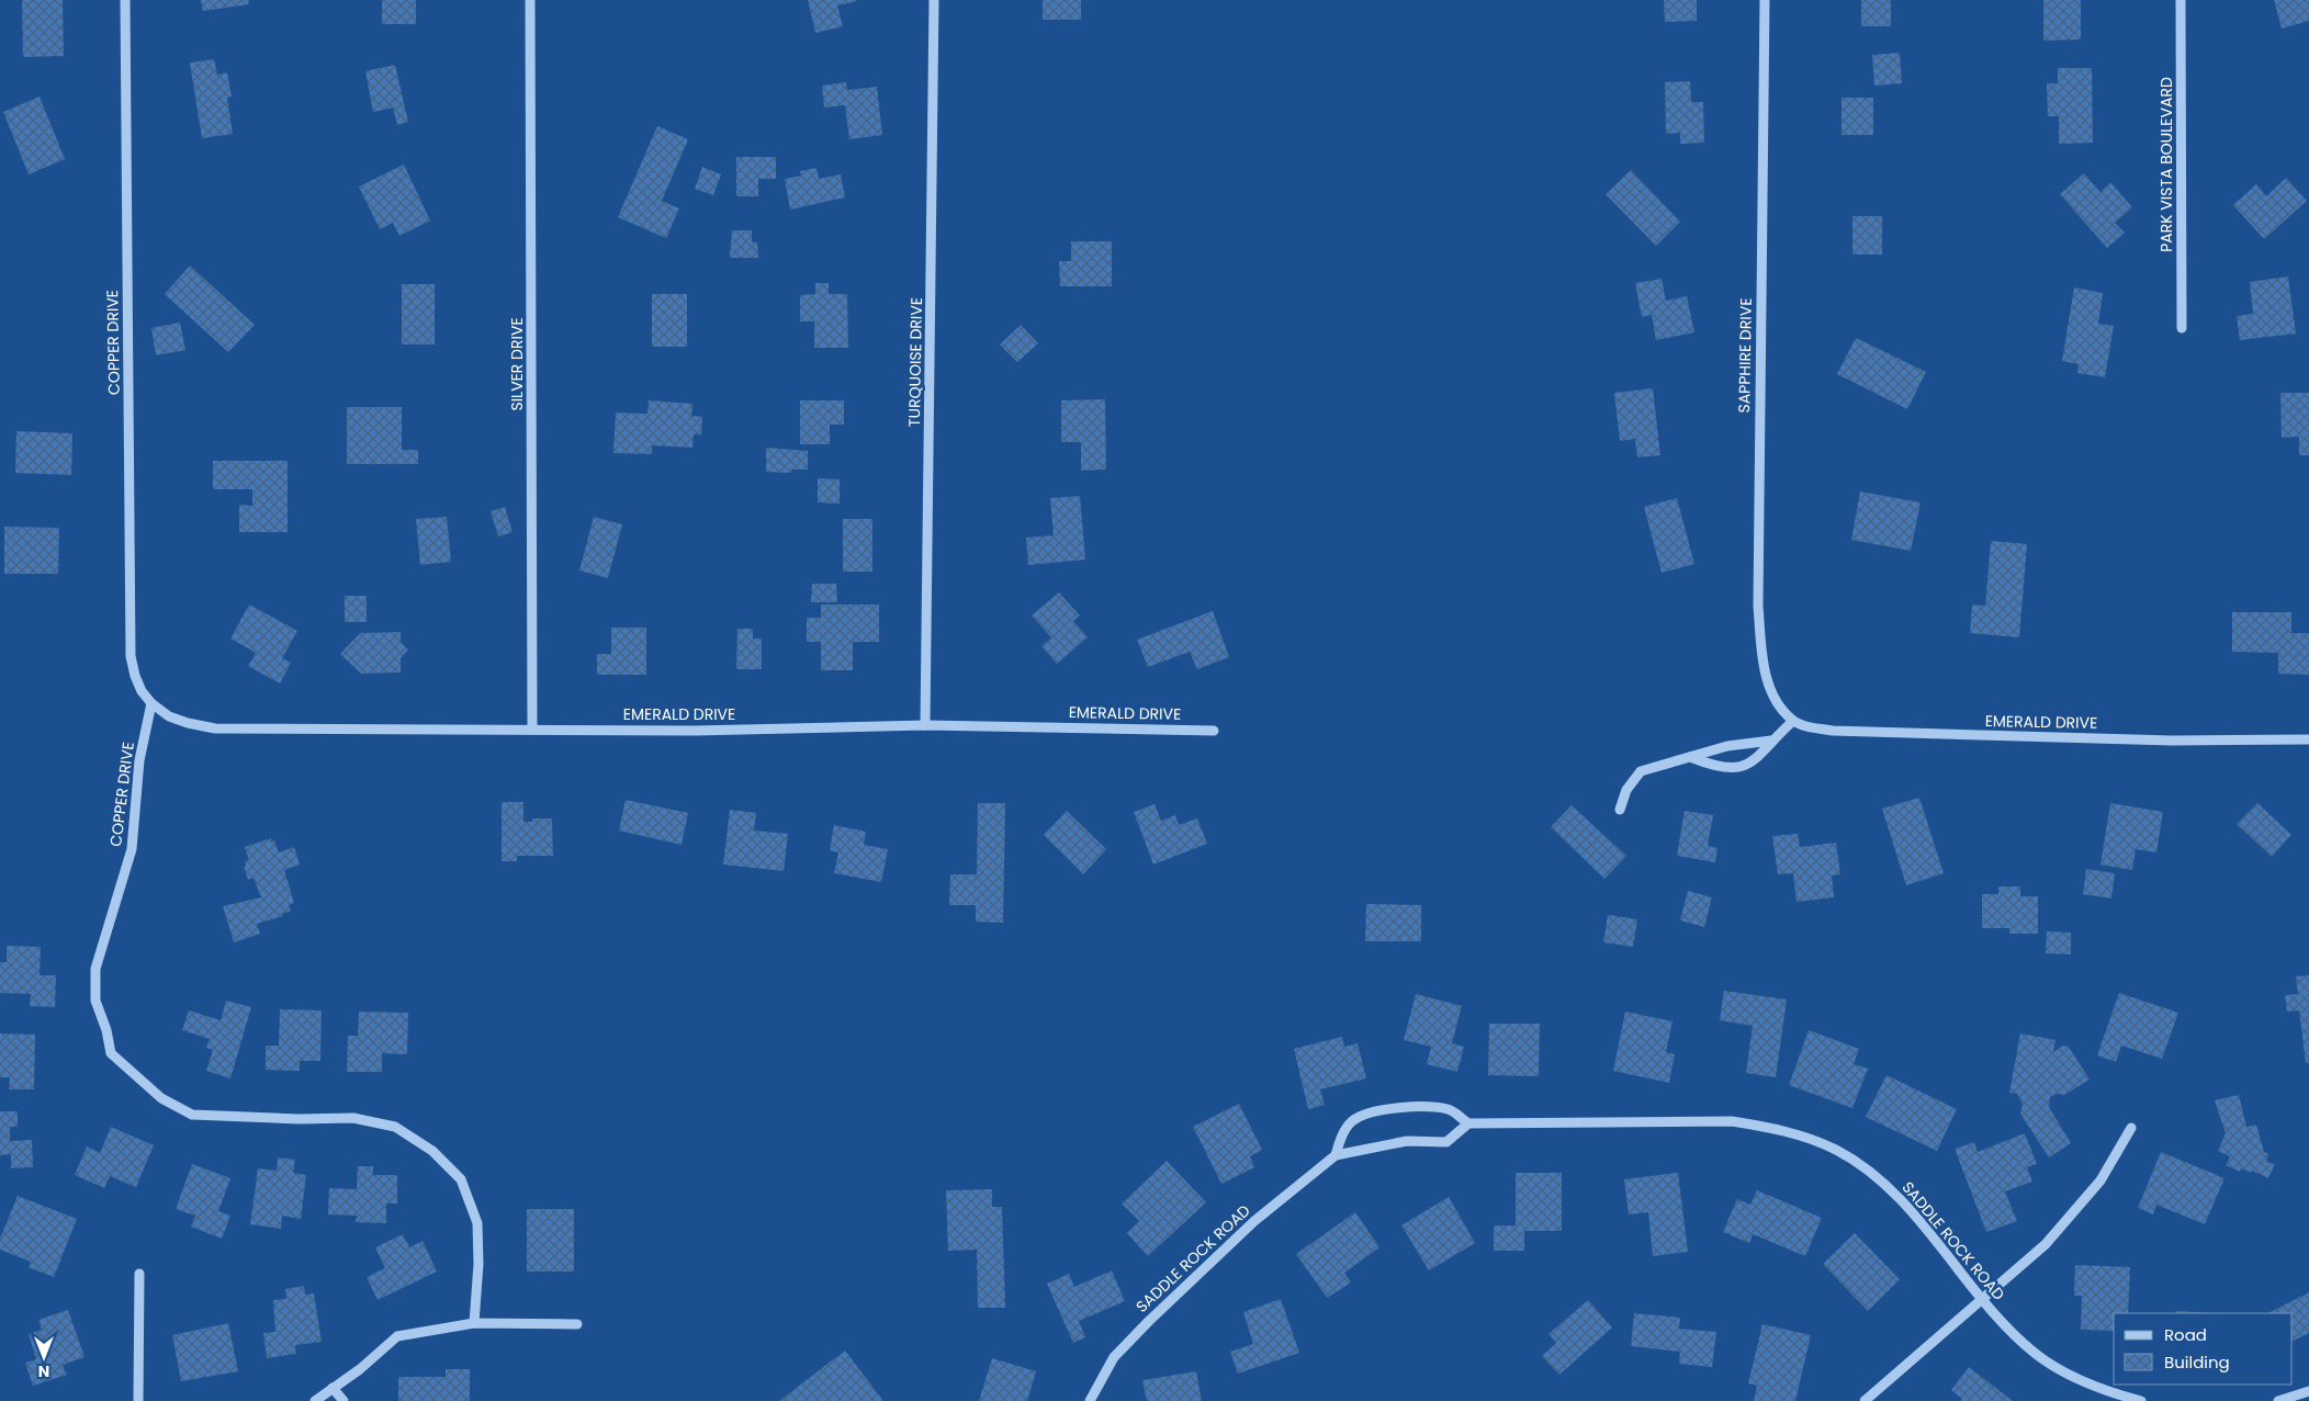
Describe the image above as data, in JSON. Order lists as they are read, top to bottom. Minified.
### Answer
{"streets":{"street":["PARK VISTA BOULEVARD","COPPER DRIVE","SAPPHIRE DRIVE","TURQUOISE DRIVE","SILVER DRIVE","EMERALD DRIVE","SADDLE ROCK ROAD"]},"crossings":[["COPPER DRIVE","EMERALD DRIVE"],["SAPPHIRE DRIVE","EMERALD DRIVE"],["TURQUOISE DRIVE","EMERALD DRIVE"],["SILVER DRIVE","EMERALD DRIVE"]],"legend":["Road","Building"],"north":"bottom"}
